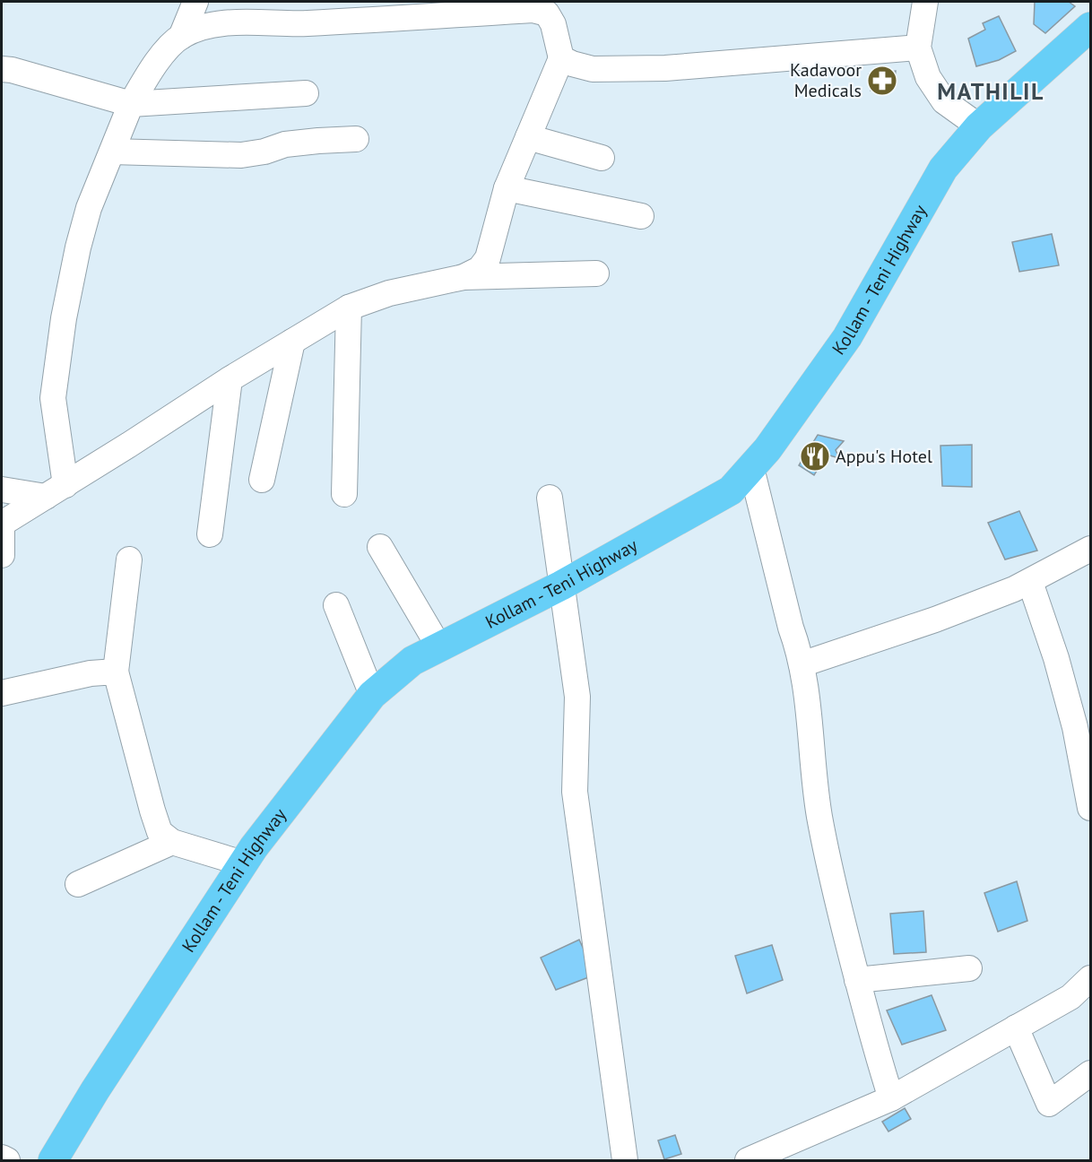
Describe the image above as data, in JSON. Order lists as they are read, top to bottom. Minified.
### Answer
{"streets":{"main road":["Kollam - Teni Highway"]},"districts":["MATHILIL"],"places":{"pharmacy":["Kadavoor Medicals"],"restaurant":["Appu's Hotel"]}}
